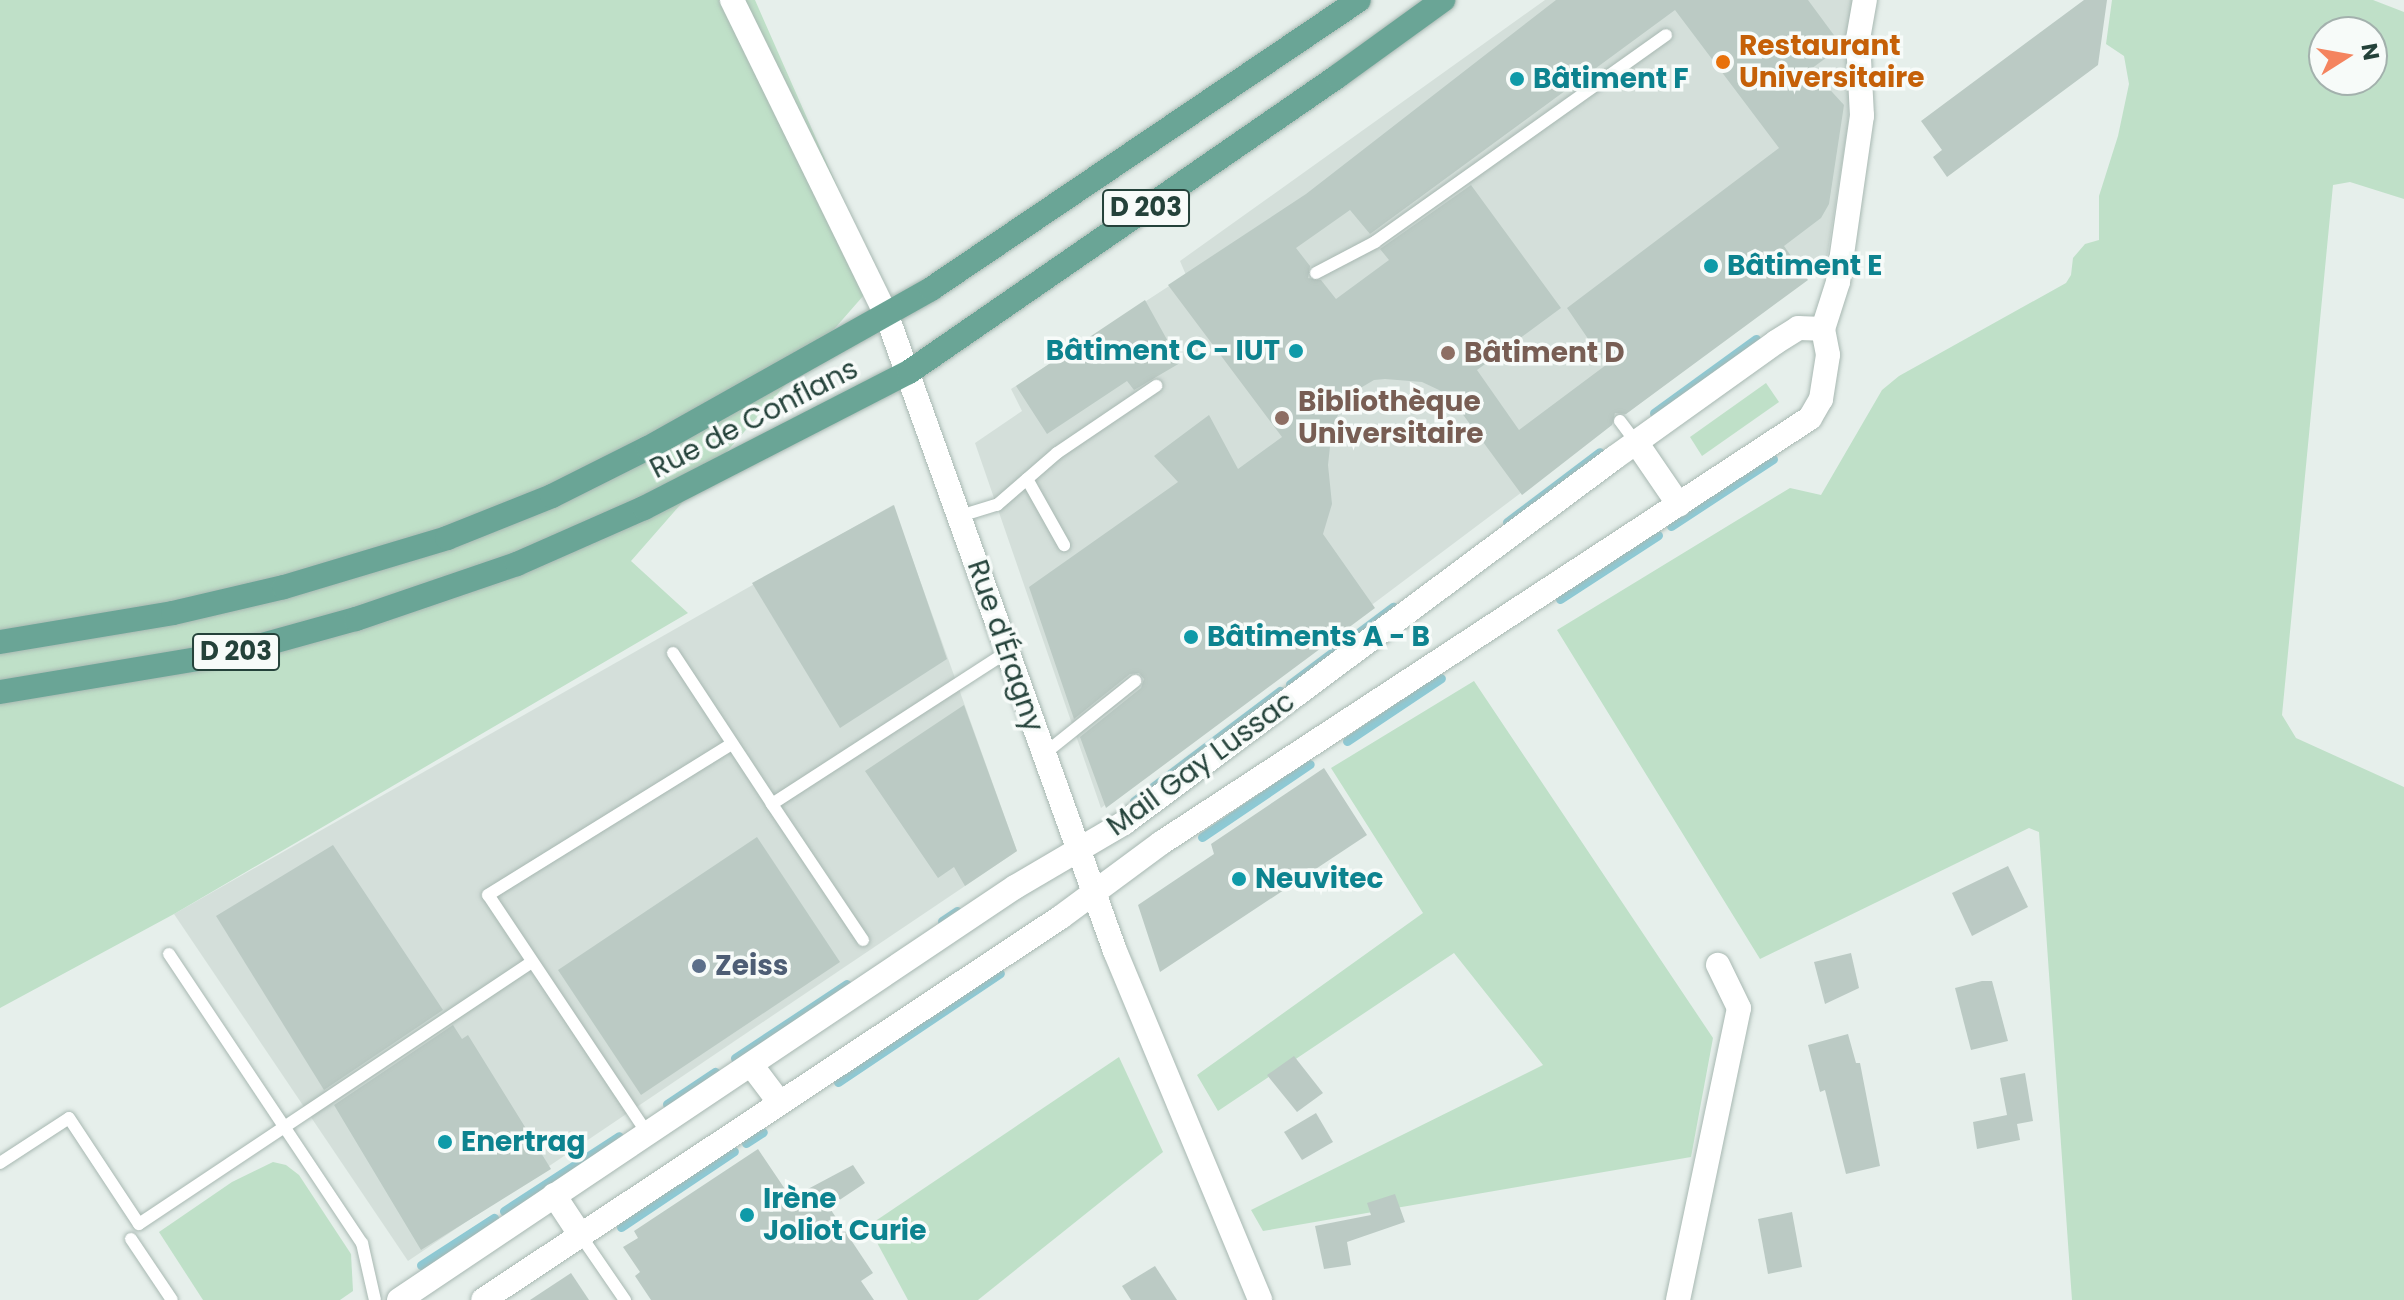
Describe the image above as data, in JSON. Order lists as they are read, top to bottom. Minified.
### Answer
{"streets":{"main road":["D 203","Rue de Conflans"],"street":["Rue d'Éragny","Mail Gay Lussac"]},"crossings":[["Rue de Conflans","Rue d'Éragny"],["Rue d'Éragny","Mail Gay Lussac"]],"places":["Restaurant Universitaire","Bâtiment F","Bâtiment E","Bâtiment C - IUT","Bâtiment D","Bibliothèque Universitaire","Bâtiments A - B","Neuvitec","Zeiss","Enertrag","Irène Joliot Curie"],"north":"right"}
